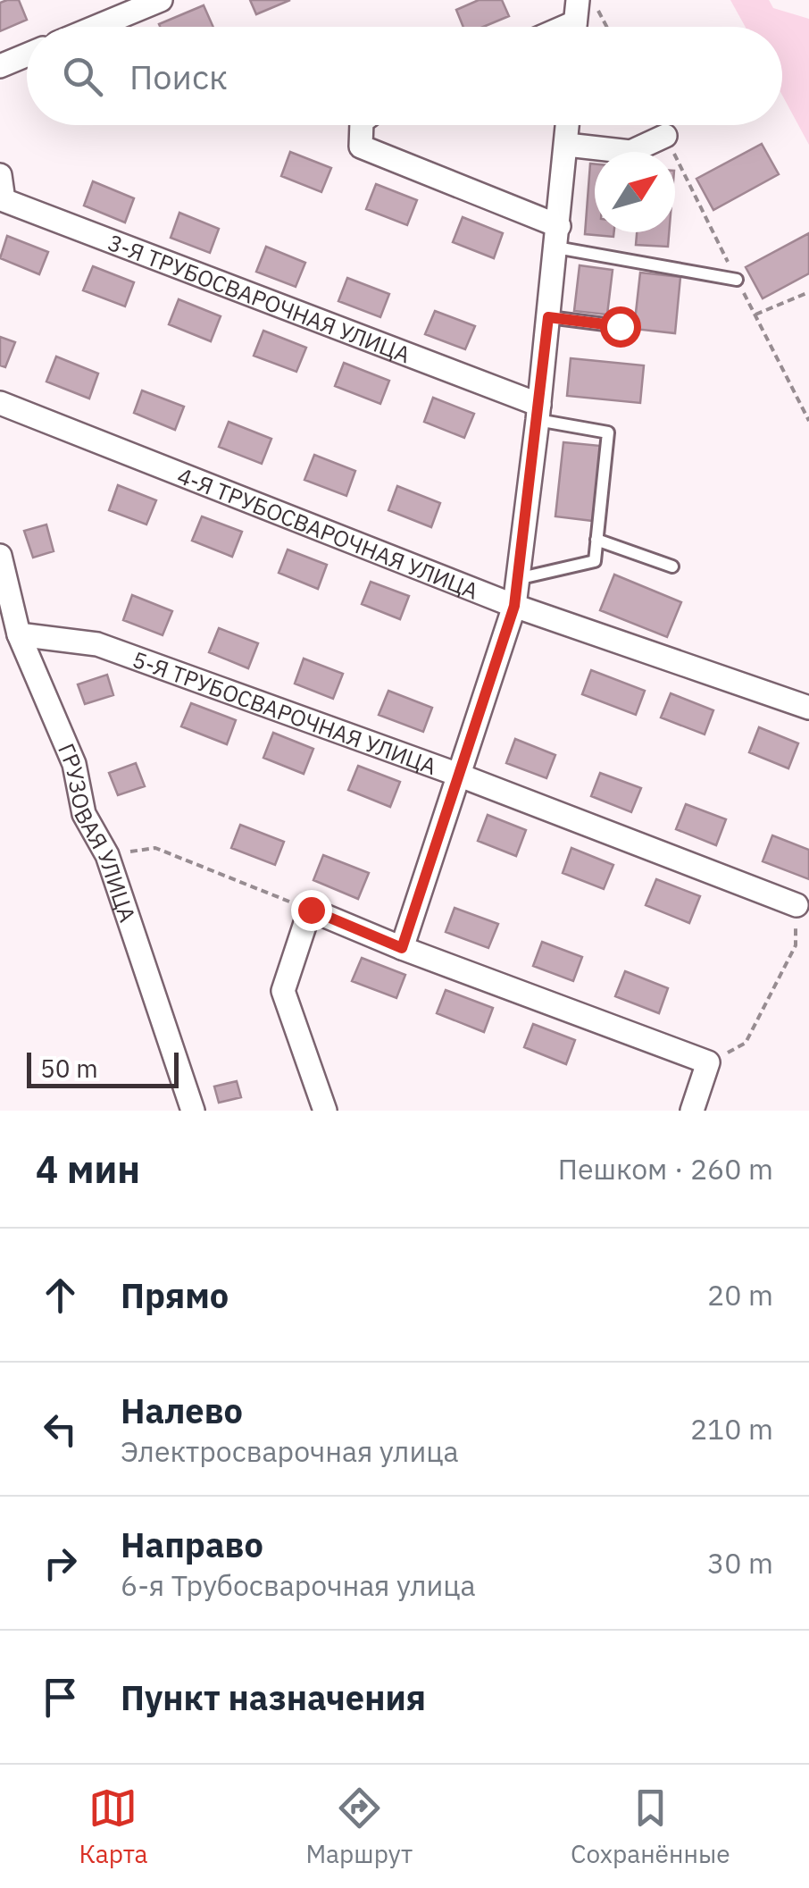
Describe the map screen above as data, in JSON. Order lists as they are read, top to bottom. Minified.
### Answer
{"streets":{"street":["3-Я ТРУБОСВАРОЧНАЯ УЛИЦА","4-Я ТРУБОСВАРОЧНАЯ УЛИЦА","5-Я ТРУБОСВАРОЧНАЯ УЛИЦА","ГРУЗОВАЯ УЛИЦА"]},"crossings":[["5-Я ТРУБОСВАРОЧНАЯ УЛИЦА","ГРУЗОВАЯ УЛИЦА"]],"scale_bar":"50 m","north":"top right","page":{"search":"Поиск","scale":"50 m","heading":["4 мин","Пешком · 260 m"],"list":[["Прямо","20 m"],["Налево","Электросварочная улица","210 m"],["Направо","6-я Трубосварочная улица","30 m"],"Пункт назначения"],"nav":["Карта","Маршрут","Сохранённые"]}}
